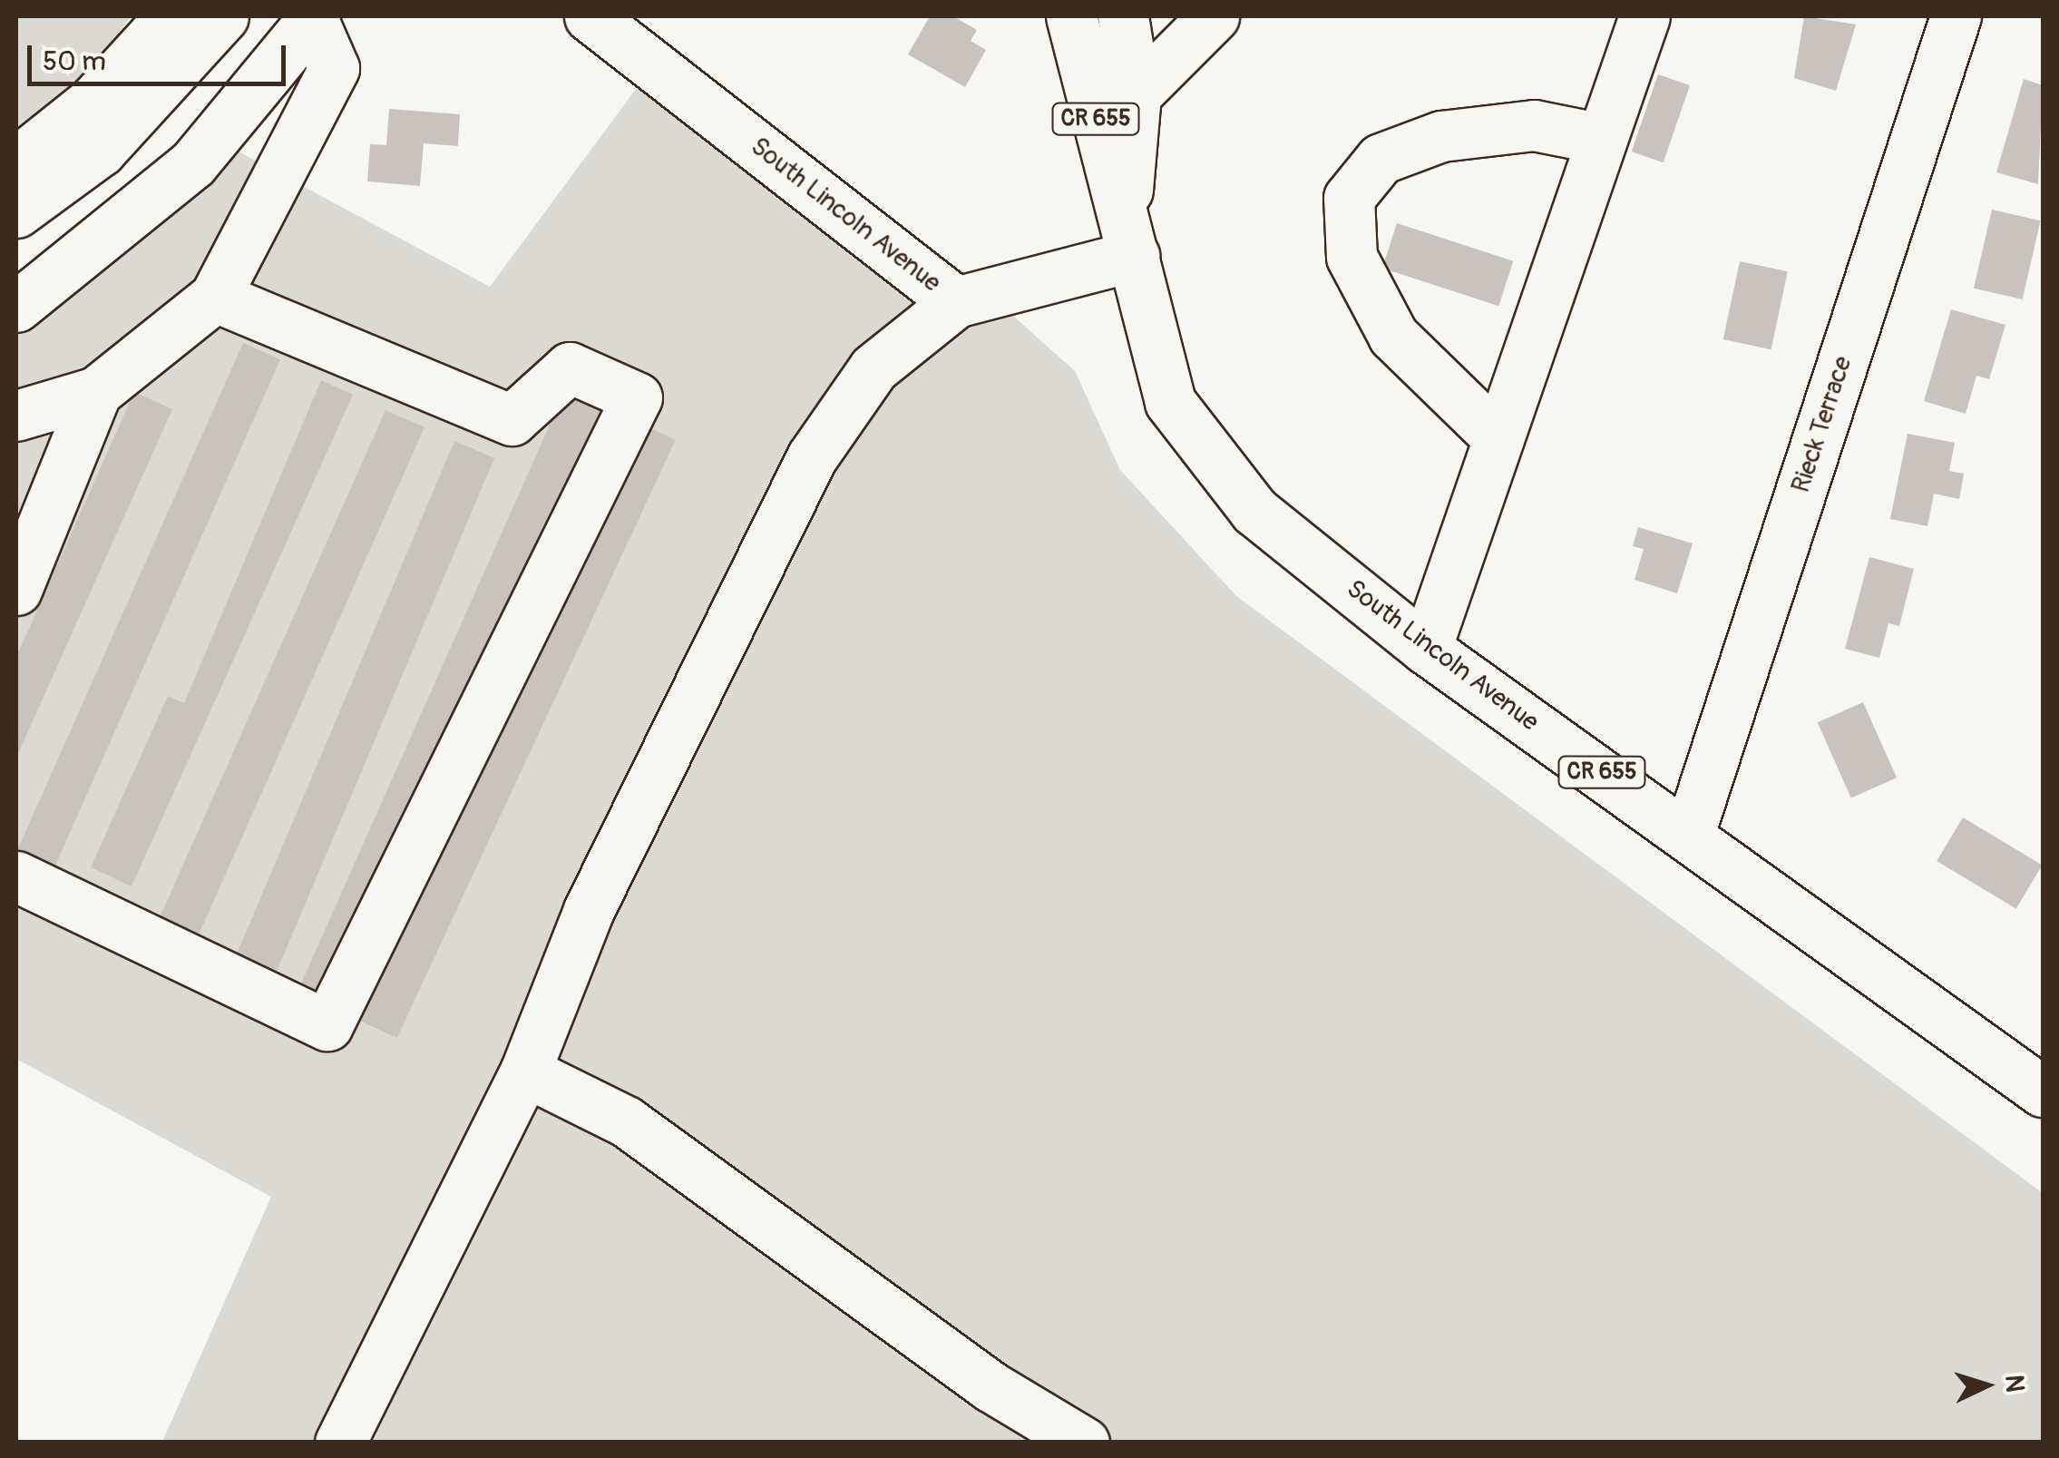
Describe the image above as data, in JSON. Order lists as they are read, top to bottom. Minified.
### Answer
{"streets":{"main road":["CR 655","South Lincoln Avenue","Rieck Terrace"]},"crossings":[["South Lincoln Avenue","Rieck Terrace"]],"scale_bar":"50 m","north":"right"}
